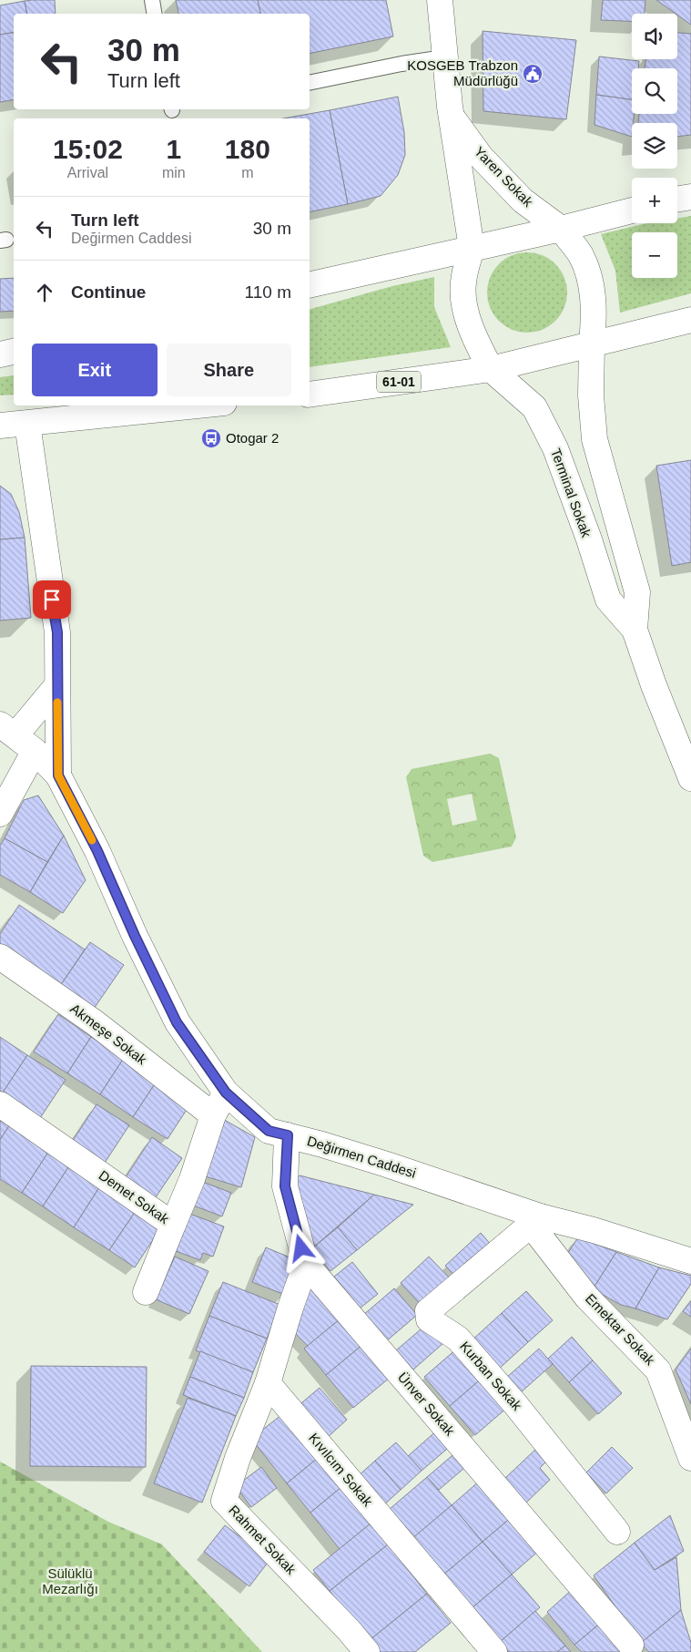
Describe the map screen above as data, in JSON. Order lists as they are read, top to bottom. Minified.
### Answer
{"streets":{"street":["Yaren Sokak","61-01","Terminal Sokak","Akmeşe Sokak","Değirmen Caddesi","Demet Sokak","Emektar Sokak","Kurban Sokak","Ünver Sokak","Kıvılcım Sokak","Rahmet Sokak"]},"crossings":[["Yaren Sokak","61-01"],["Yaren Sokak","Terminal Sokak"],["61-01","Terminal Sokak"],["Akmeşe Sokak","Demet Sokak"],["Değirmen Caddesi","Demet Sokak"],["Değirmen Caddesi","Emektar Sokak"],["Değirmen Caddesi","Kurban Sokak"],["Değirmen Caddesi","Ünver Sokak"],["Emektar Sokak","Kurban Sokak"],["Kıvılcım Sokak","Rahmet Sokak"]],"parks":["Sülüklü Mezarlığı"],"places":{"public building":["KOSGEB Trabzon Müdürlüğü"],"bus stop":["Otogar 2"]},"page":{"map_buttons":["+","−"],"turn":["30 m","Turn left"],"eta":["15:02","Arrival","1","min","180","m"],"list":[{"name":"Turn left","note":"Değirmen Caddesi","value":"30 m"},{"name":"Continue","value":"110 m"}],"buttons":["Exit","Share"]}}
